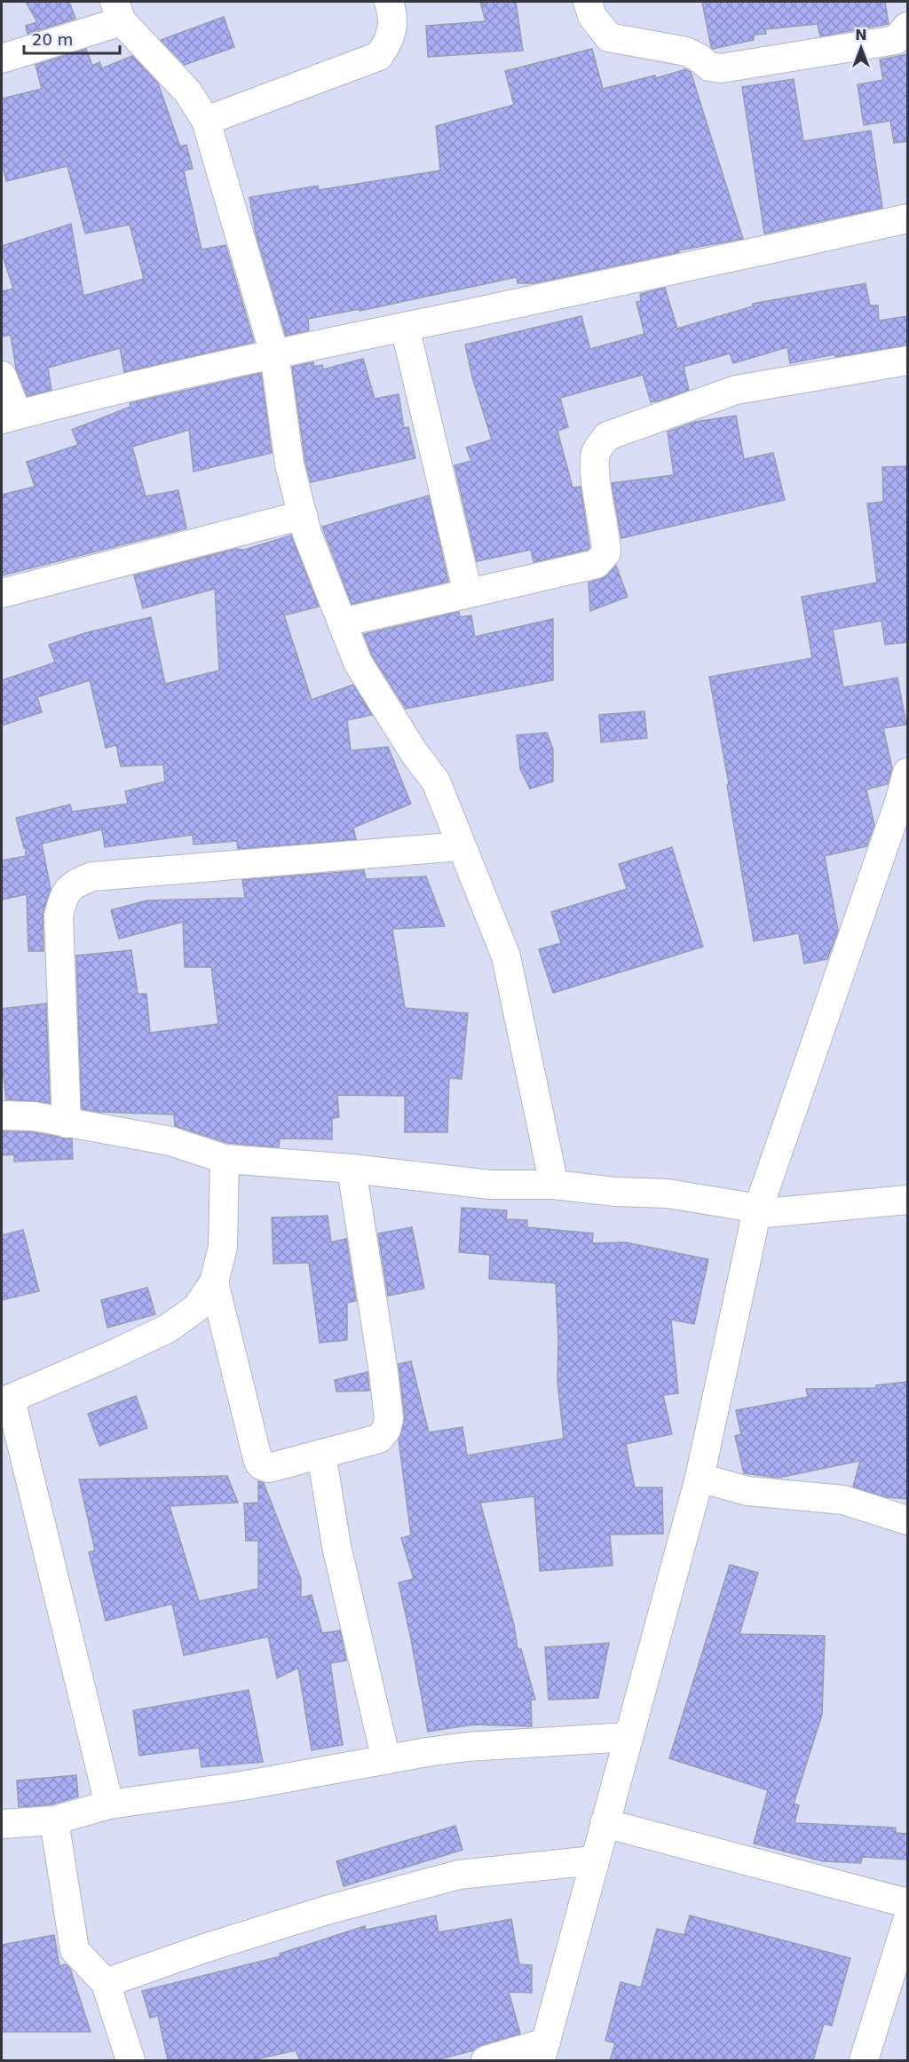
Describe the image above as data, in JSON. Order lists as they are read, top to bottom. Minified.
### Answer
{"scale_bar":"20 m","north":"top"}
